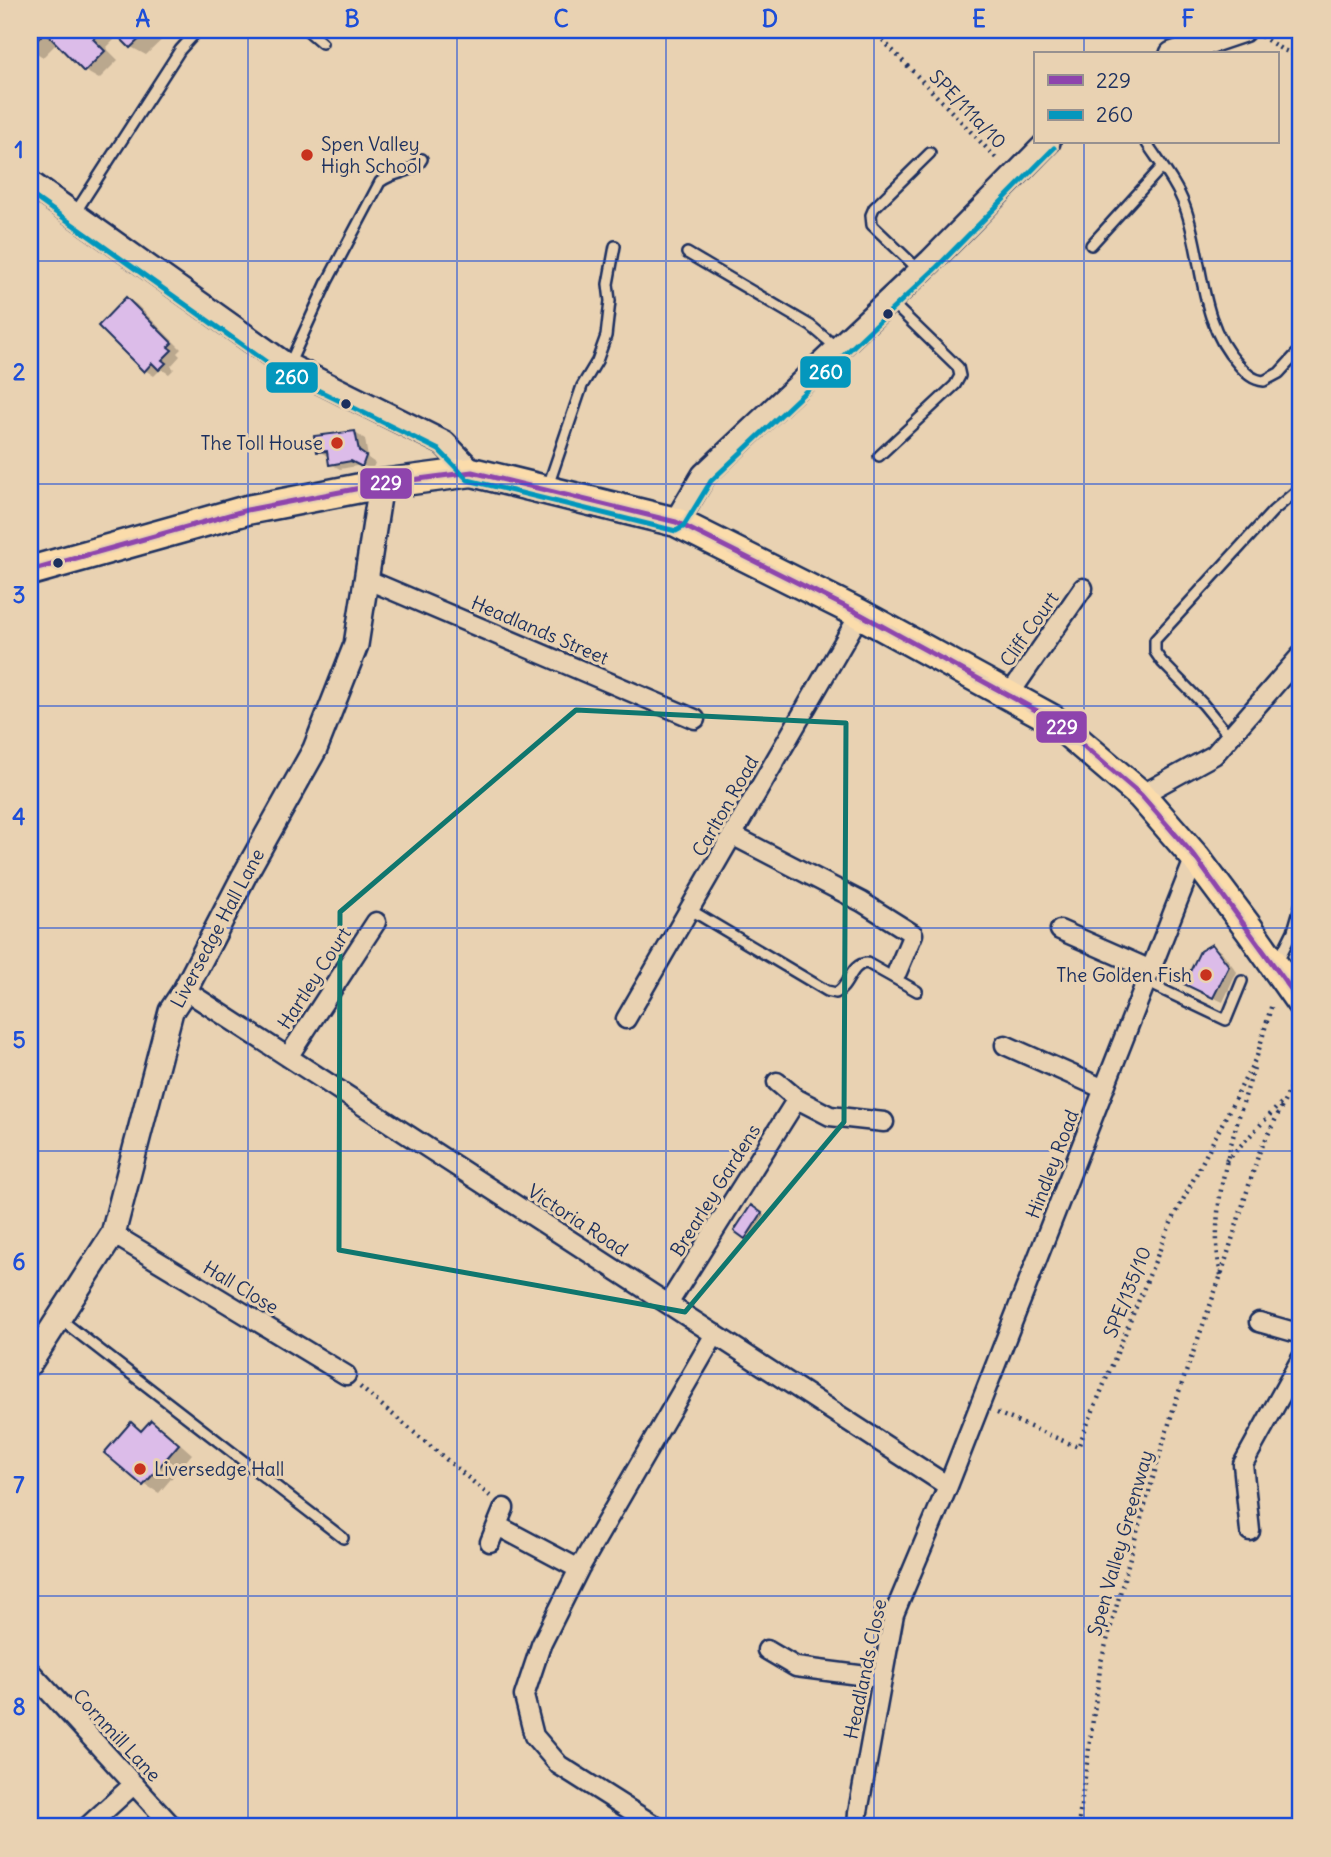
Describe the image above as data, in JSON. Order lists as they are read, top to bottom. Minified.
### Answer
{"streets":{"street":["Cliff Court","Headlands Street","Carlton Road","Liversedge Hall Lane","Hartley Court","Hindley Road","Brearley Gardens","Victoria Road","Hall Close","Headlands Close","Cornmill Lane"],"path":["SPE/111a/10","SPE/135/10","Spen Valley Greenway"]},"crossings":[["Headlands Street","Liversedge Hall Lane"],["Liversedge Hall Lane","Victoria Road"],["Liversedge Hall Lane","Hall Close"],["Hartley Court","Victoria Road"],["Hindley Road","Victoria Road"],["Hindley Road","SPE/135/10"],["Hindley Road","Headlands Close"],["Brearley Gardens","Victoria Road"],["Victoria Road","Headlands Close"],["SPE/135/10","Spen Valley Greenway"]],"places":["Spen Valley High School","The Toll House","The Golden Fish","Liversedge Hall"],"lines":["transit line 260","transit line 229"],"legend":["229","260"],"grid":{"columns":["A","B","C","D","E","F"],"rows":["1","2","3","4","5","6","7","8"]}}
